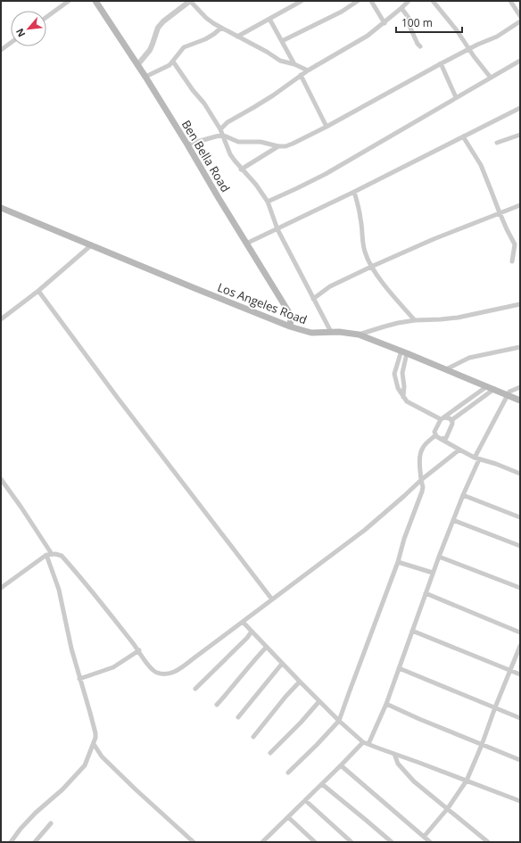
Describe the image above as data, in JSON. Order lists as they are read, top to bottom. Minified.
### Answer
{"streets":{"main road":["Ben Bella Road","Los Angeles Road"]},"crossings":[["Ben Bella Road","Los Angeles Road"]],"scale_bar":"100 m","north":"bottom left"}
